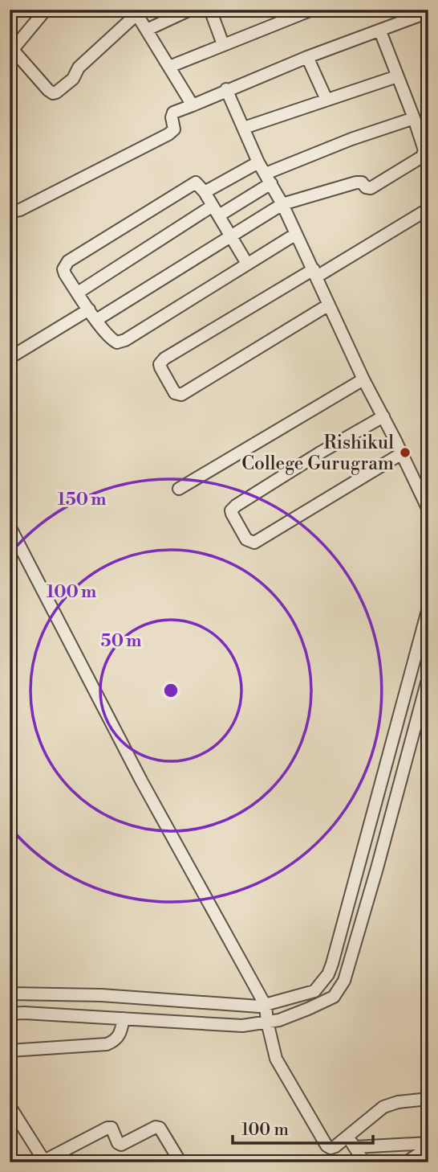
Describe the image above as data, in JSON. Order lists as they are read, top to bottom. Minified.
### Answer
{"places":["Rishikul College Gurugram"],"scale_bar":"100 m","rings":["150 m","100 m","50 m"]}
